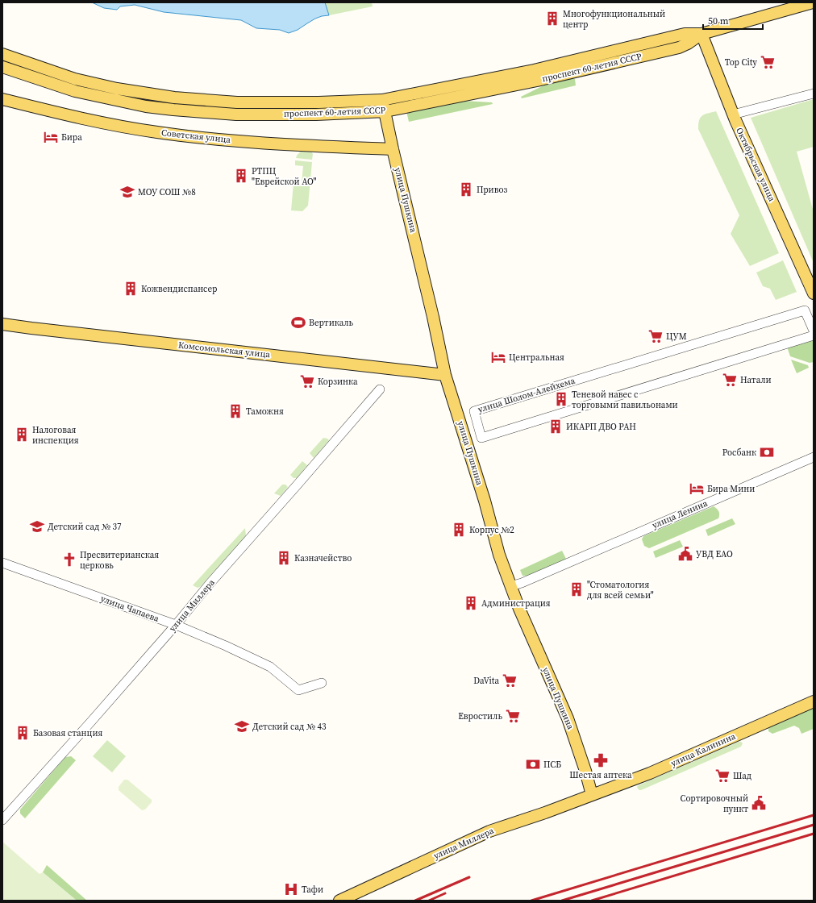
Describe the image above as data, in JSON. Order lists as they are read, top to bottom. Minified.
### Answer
{"streets":{"main road":["проспект 60-летия СССР","Советская улица","Октябрьская улица","улица Пушкина","Комсомольская улица","улица Миллера","улица Калинина"],"street":["улица Шолом-Алейхема","улица Ленина","улица Чапаева"]},"crossings":[["проспект 60-летия СССР","Октябрьская улица"],["проспект 60-летия СССР","улица Пушкина"],["Советская улица","улица Пушкина"],["улица Пушкина","Комсомольская улица"],["улица Пушкина","улица Ленина"],["улица Пушкина","улица Миллера"],["улица Пушкина","улица Калинина"],["улица Миллера","улица Чапаева"],["улица Миллера","улица Калинина"]],"places":{"building":["Многофункциональный центр","РТПЦ \"Еврейской АО\"","Привоз","Кожвендиспансер","Теневой навес с торговыми павильонами","Таможня","ИКАРП ДВО РАН","Налоговая инспекция","Корпус №2","Казначейство","\"Стоматология для всей семьи\"","Администрация","Базовая станция"],"supermarket":["Top City","ЦУМ","Натали","Корзинка","DaVita","Евростиль","Шад"],"hotel":["Бира","Центральная","Бира Мини"],"school or university":["МОУ СОШ №8","Детский сад № 37","Детский сад № 43"],"sports":["Вертикаль"],"bank":["Росбанк","ПСБ"],"public building":["УВД ЕАО","Сортировочный пункт"],"church":["Пресвитерианская церковь"],"pharmacy":["Шестая аптека"],"hospital":["Тафи"]},"scale_bar":"50 m"}
